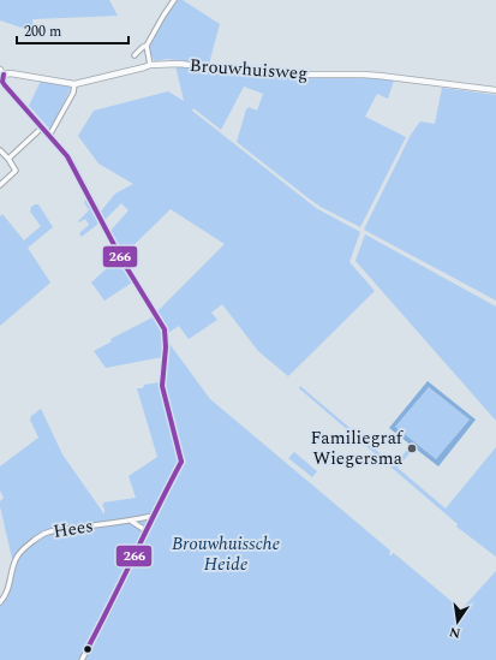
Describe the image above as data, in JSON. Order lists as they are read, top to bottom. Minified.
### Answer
{"streets":{"street":["Brouwhuisweg","Hees"]},"parks":["Brouwhuissche Heide"],"places":["Familiegraf Wiegersma"],"lines":["transit line 266"],"scale_bar":"200 m","north":"bottom"}
